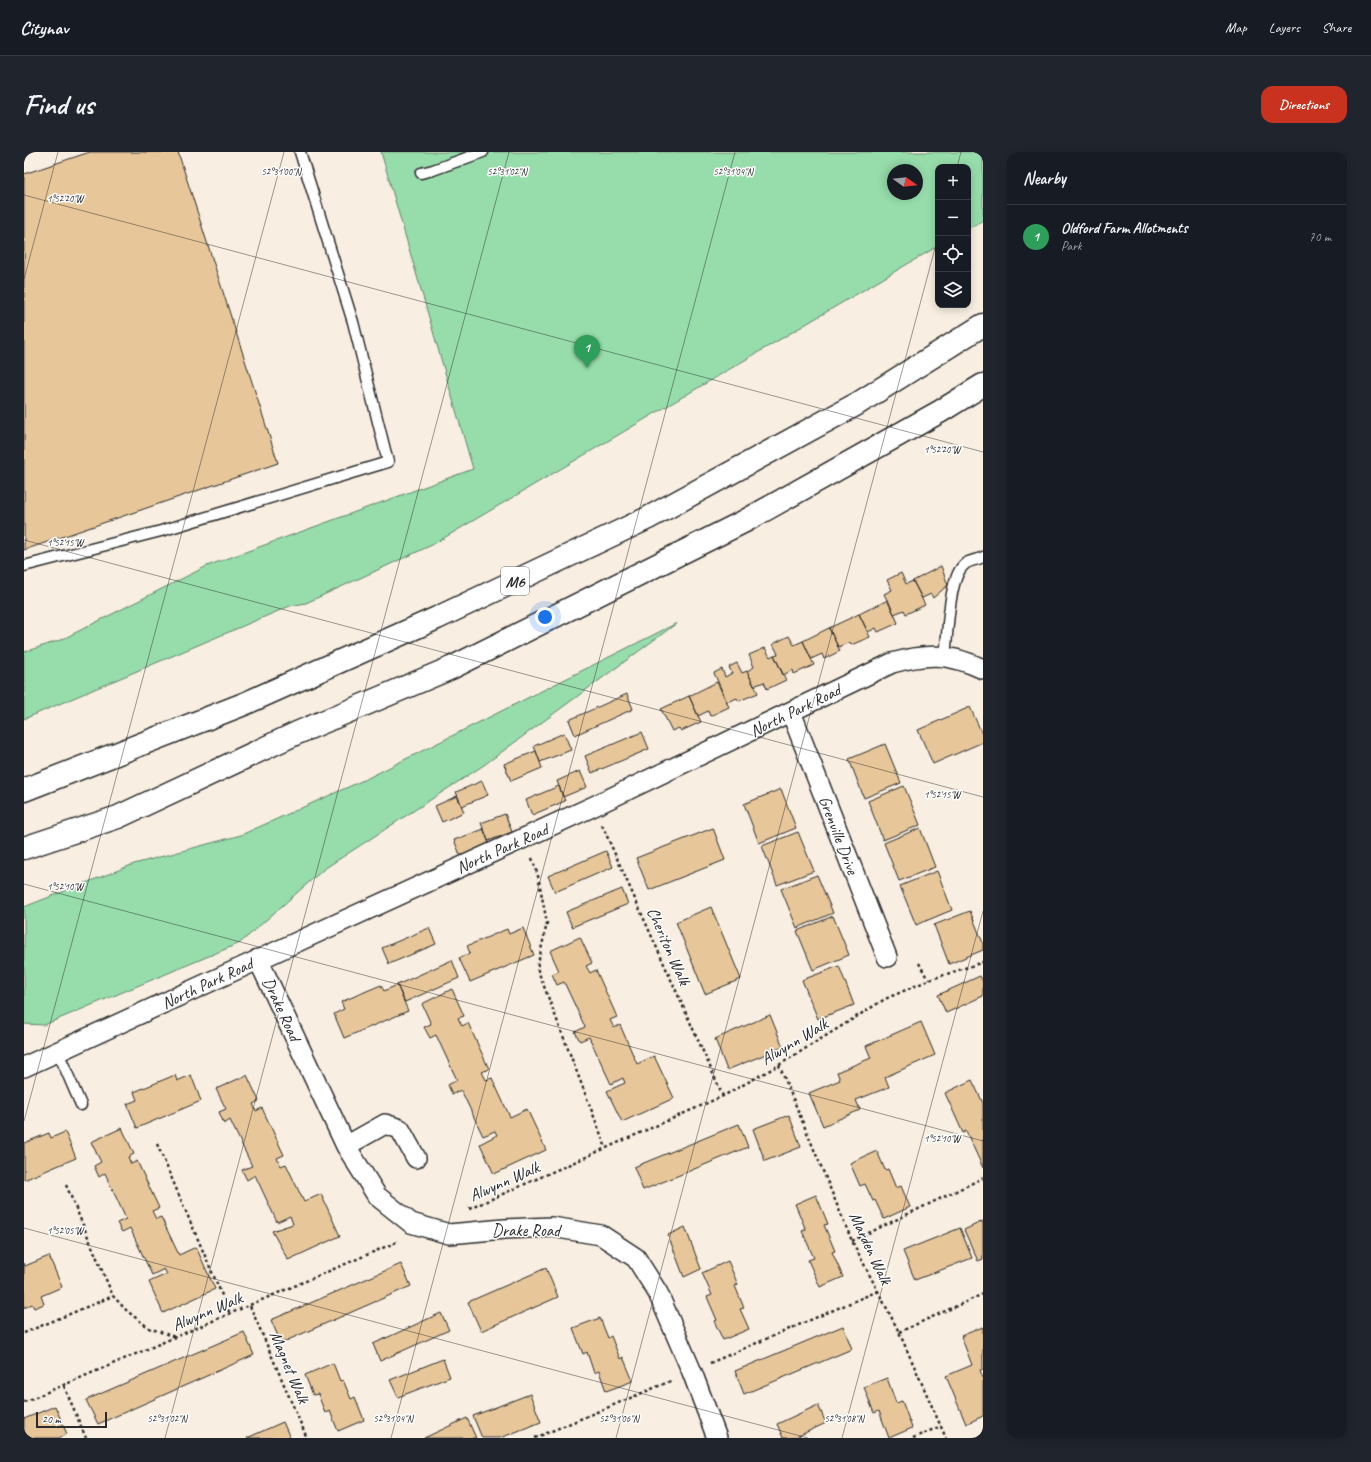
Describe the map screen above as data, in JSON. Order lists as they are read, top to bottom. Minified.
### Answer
{"streets":{"highway":["M6"],"street":["North Park Road","Grenville Drive","Drake Road"],"path":["Cheriton Walk","Alwynn Walk","Marden Walk","Magnet Walk"]},"crossings":[["North Park Road","Grenville Drive"],["North Park Road","Cheriton Walk"],["North Park Road","Drake Road"],["Cheriton Walk","Alwynn Walk"],["Drake Road","Alwynn Walk"],["Alwynn Walk","Marden Walk"],["Alwynn Walk","Magnet Walk"]],"scale_bar":"20 m","north":"right","page":{"header":"Citynav","nav":["Map","Layers","Share"],"buttons":"Directions","title":"Find us","heading":"Nearby","map_buttons":["+","−"],"list":[{"mark":"1","name":"Oldford Farm Allotments","note":"Park","value":"70 m"}],"pins":"1","scale":"20 m"},"coordinates":["52°31'00\"N","52°31'02\"N","52°31'04\"N","1°52'20\"W","1°52'15\"W","1°52'10\"W","1°52'05\"W","52°31'06\"N","52°31'08\"N"]}
